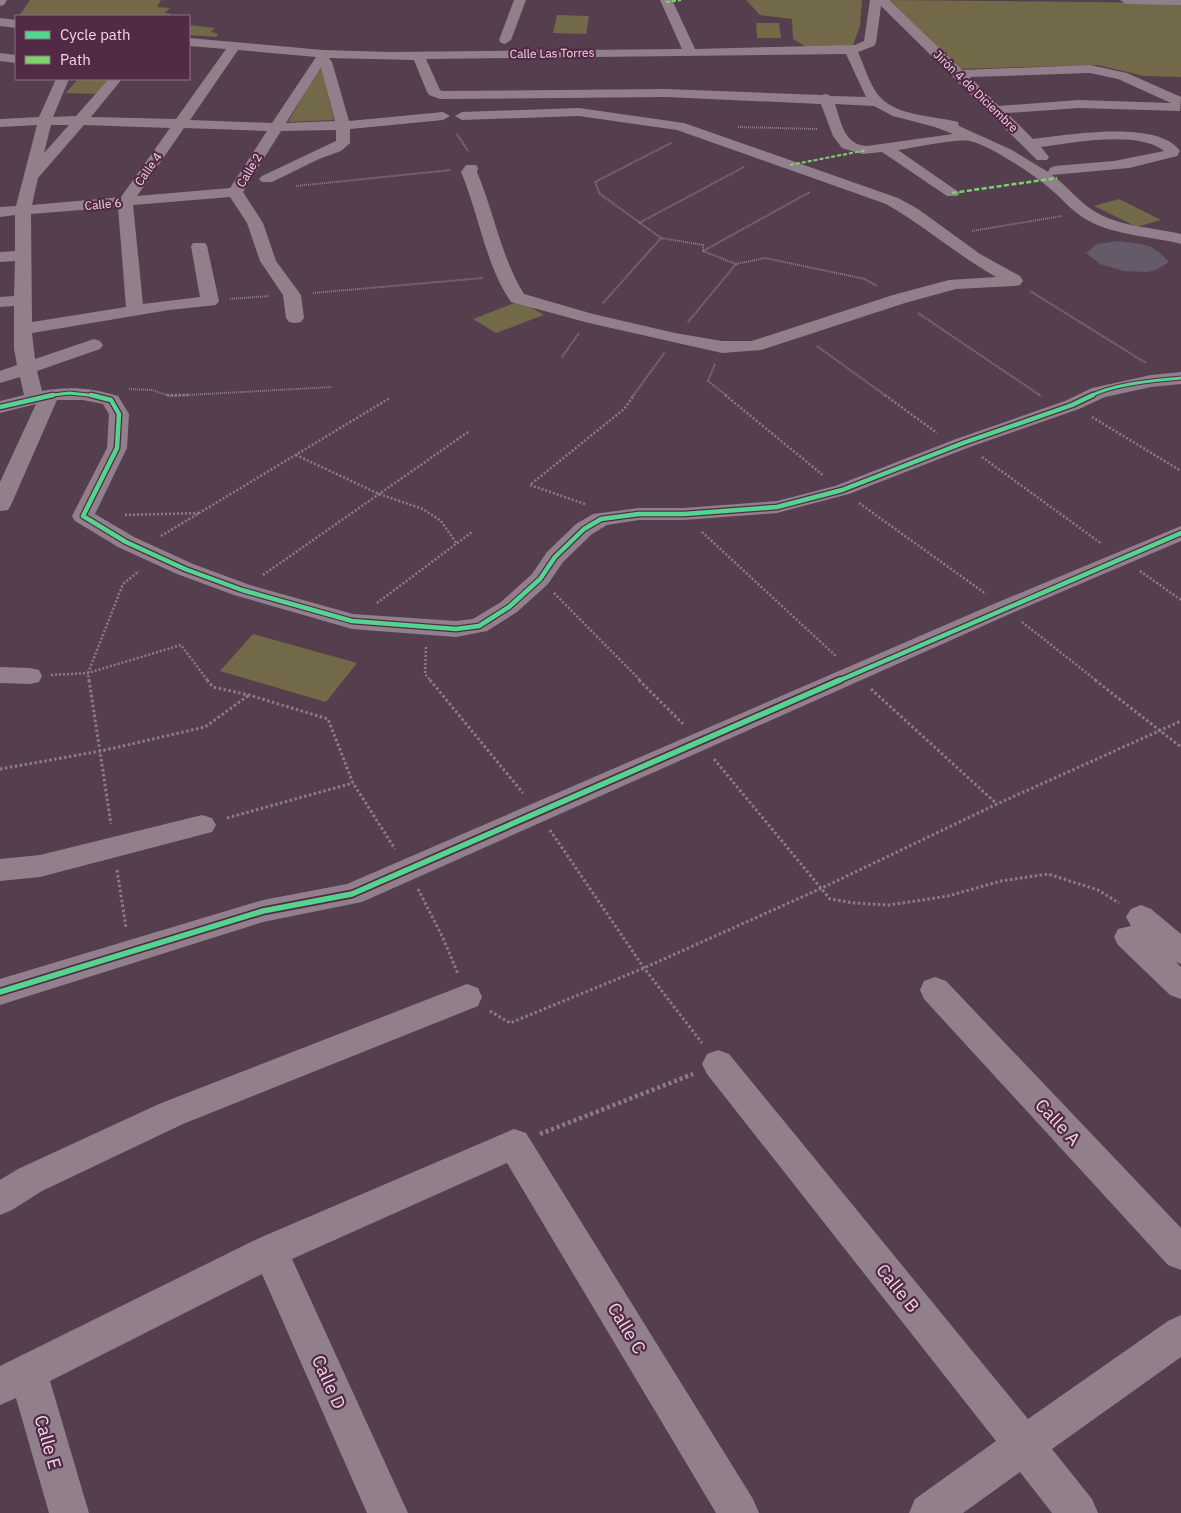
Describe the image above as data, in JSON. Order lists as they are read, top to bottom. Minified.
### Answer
{"streets":{"street":["Calle Las Torres","Jirón 4 de Diciembre","Calle 4","Calle 2","Calle 6","Calle A","Calle B","Calle C","Calle D","Calle E"]},"crossings":[["Calle Las Torres","Calle 4"],["Calle Las Torres","Calle 2"],["Calle 4","Calle 6"],["Calle 2","Calle 6"]],"legend":["Cycle path","Path"]}
